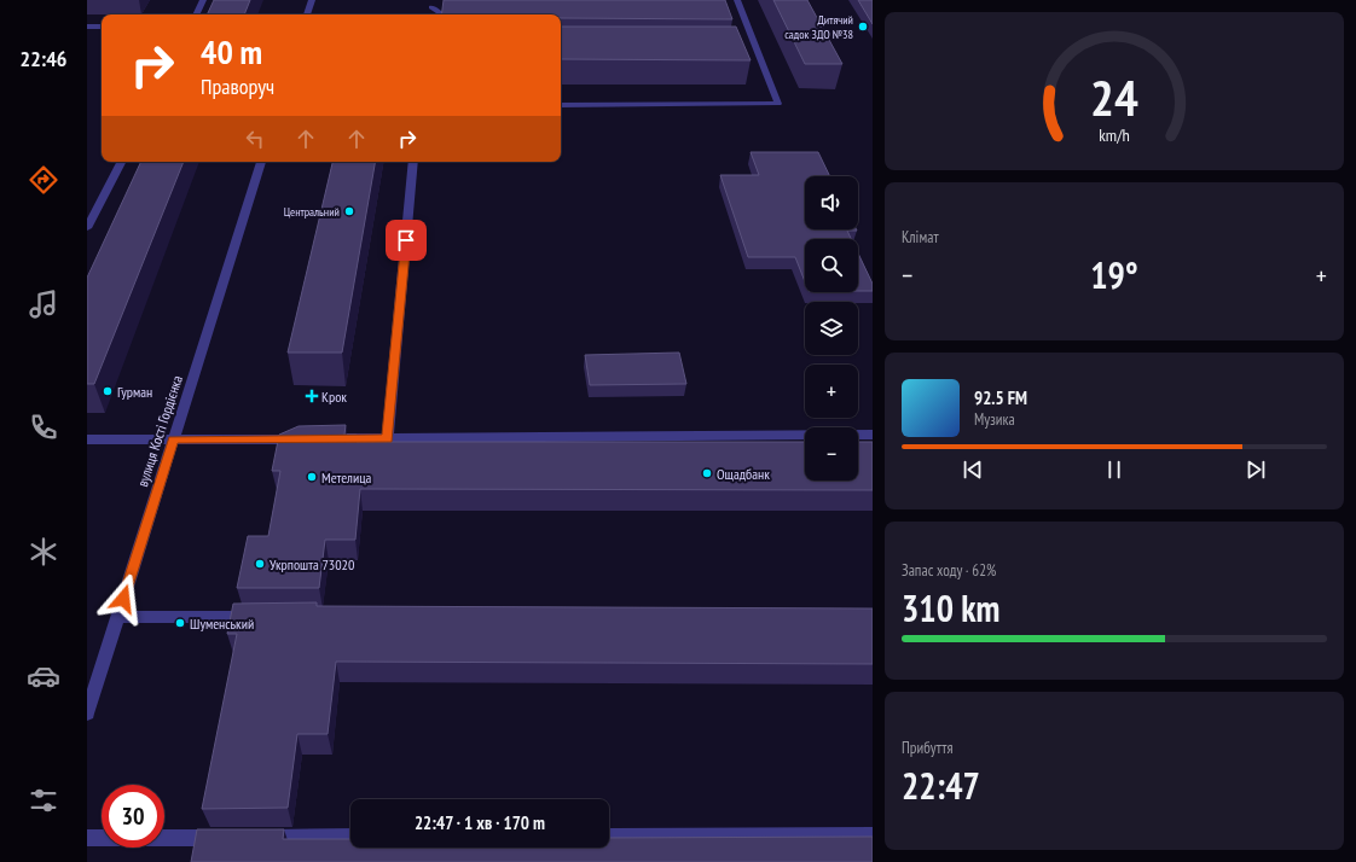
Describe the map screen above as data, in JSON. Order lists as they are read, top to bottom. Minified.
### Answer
{"streets":{"street":["вулиця Кості Гордієнка"]},"places":{"other":["Дитячий садок ЗДО №38","Центральний","Гурман","Ощадбанк","Метелица","Укрпошта 73020","Шуменський"],"health":["Крок"]},"page":{"tabs":"22:46","turn":["40 m","Праворуч"],"map_buttons":["+","−"],"tile":["Клімат",["Запас ходу · 62%","310 km"],["Прибуття","22:47"]],"heat":["−","19°","+"],"song":["92.5 FM","Музика"],"limit":"30","trip":"22:47 · 1 хв · 170 m","gauge":["24","km/h"]}}
